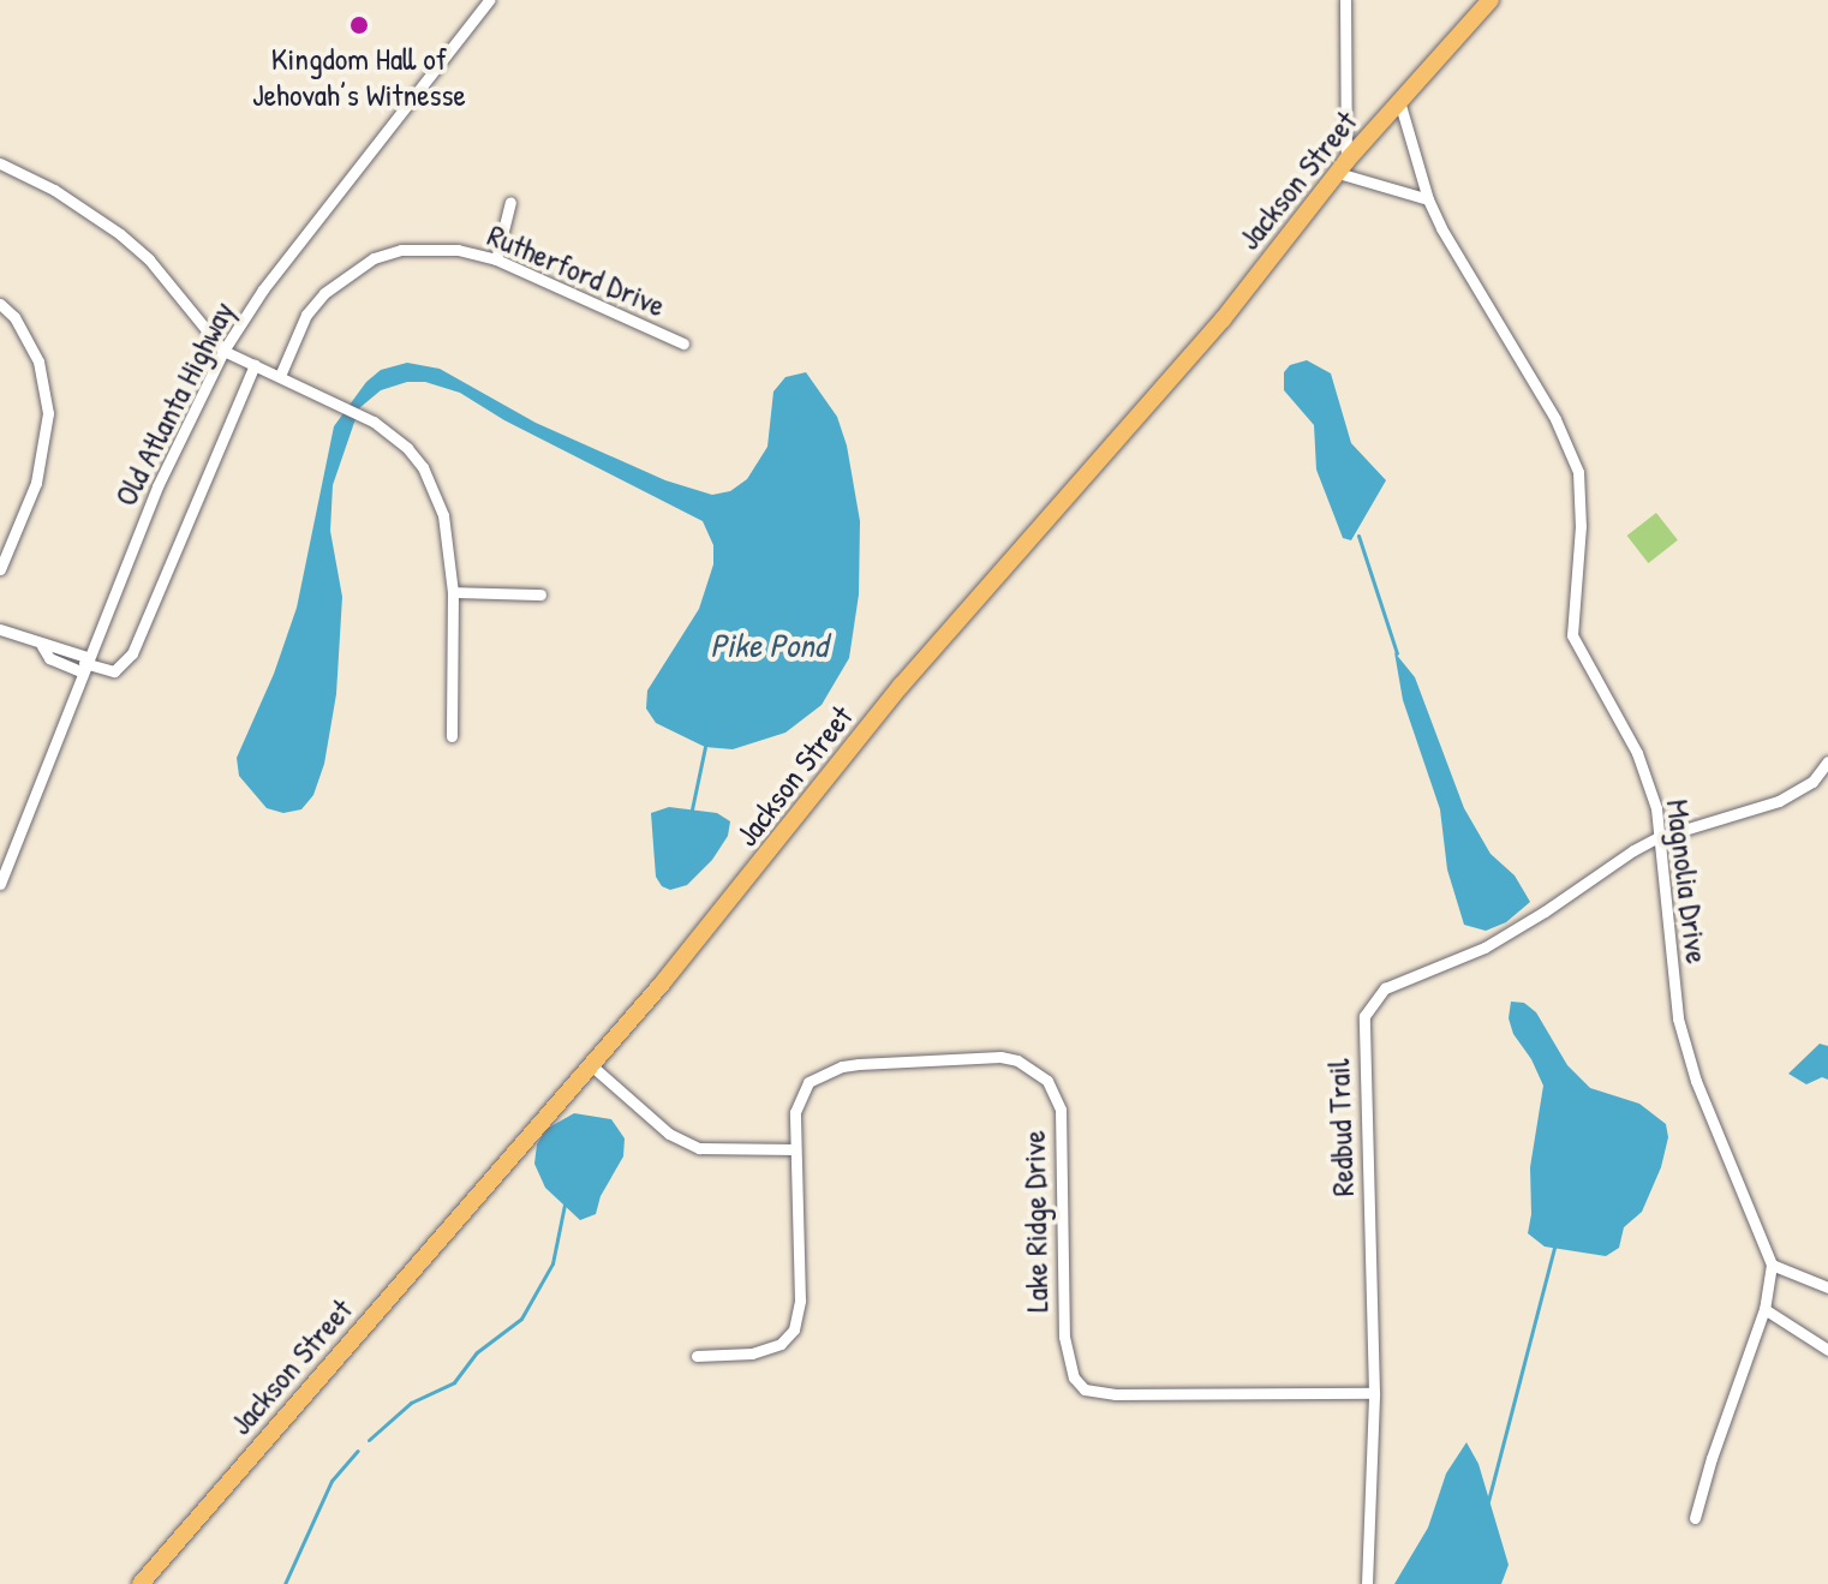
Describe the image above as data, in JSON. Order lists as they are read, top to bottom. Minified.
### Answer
{"streets":{"main road":["Jackson Street"],"street":["Rutherford Drive","Old Atlanta Highway","Magnolia Drive","Redbud Trail","Lake Ridge Drive"]},"crossings":[["Jackson Street","Magnolia Drive"],["Magnolia Drive","Redbud Trail"],["Redbud Trail","Lake Ridge Drive"]],"water":["Pike Pond"],"places":["Kingdom Hall of Jehovah’s Witnesse"]}
